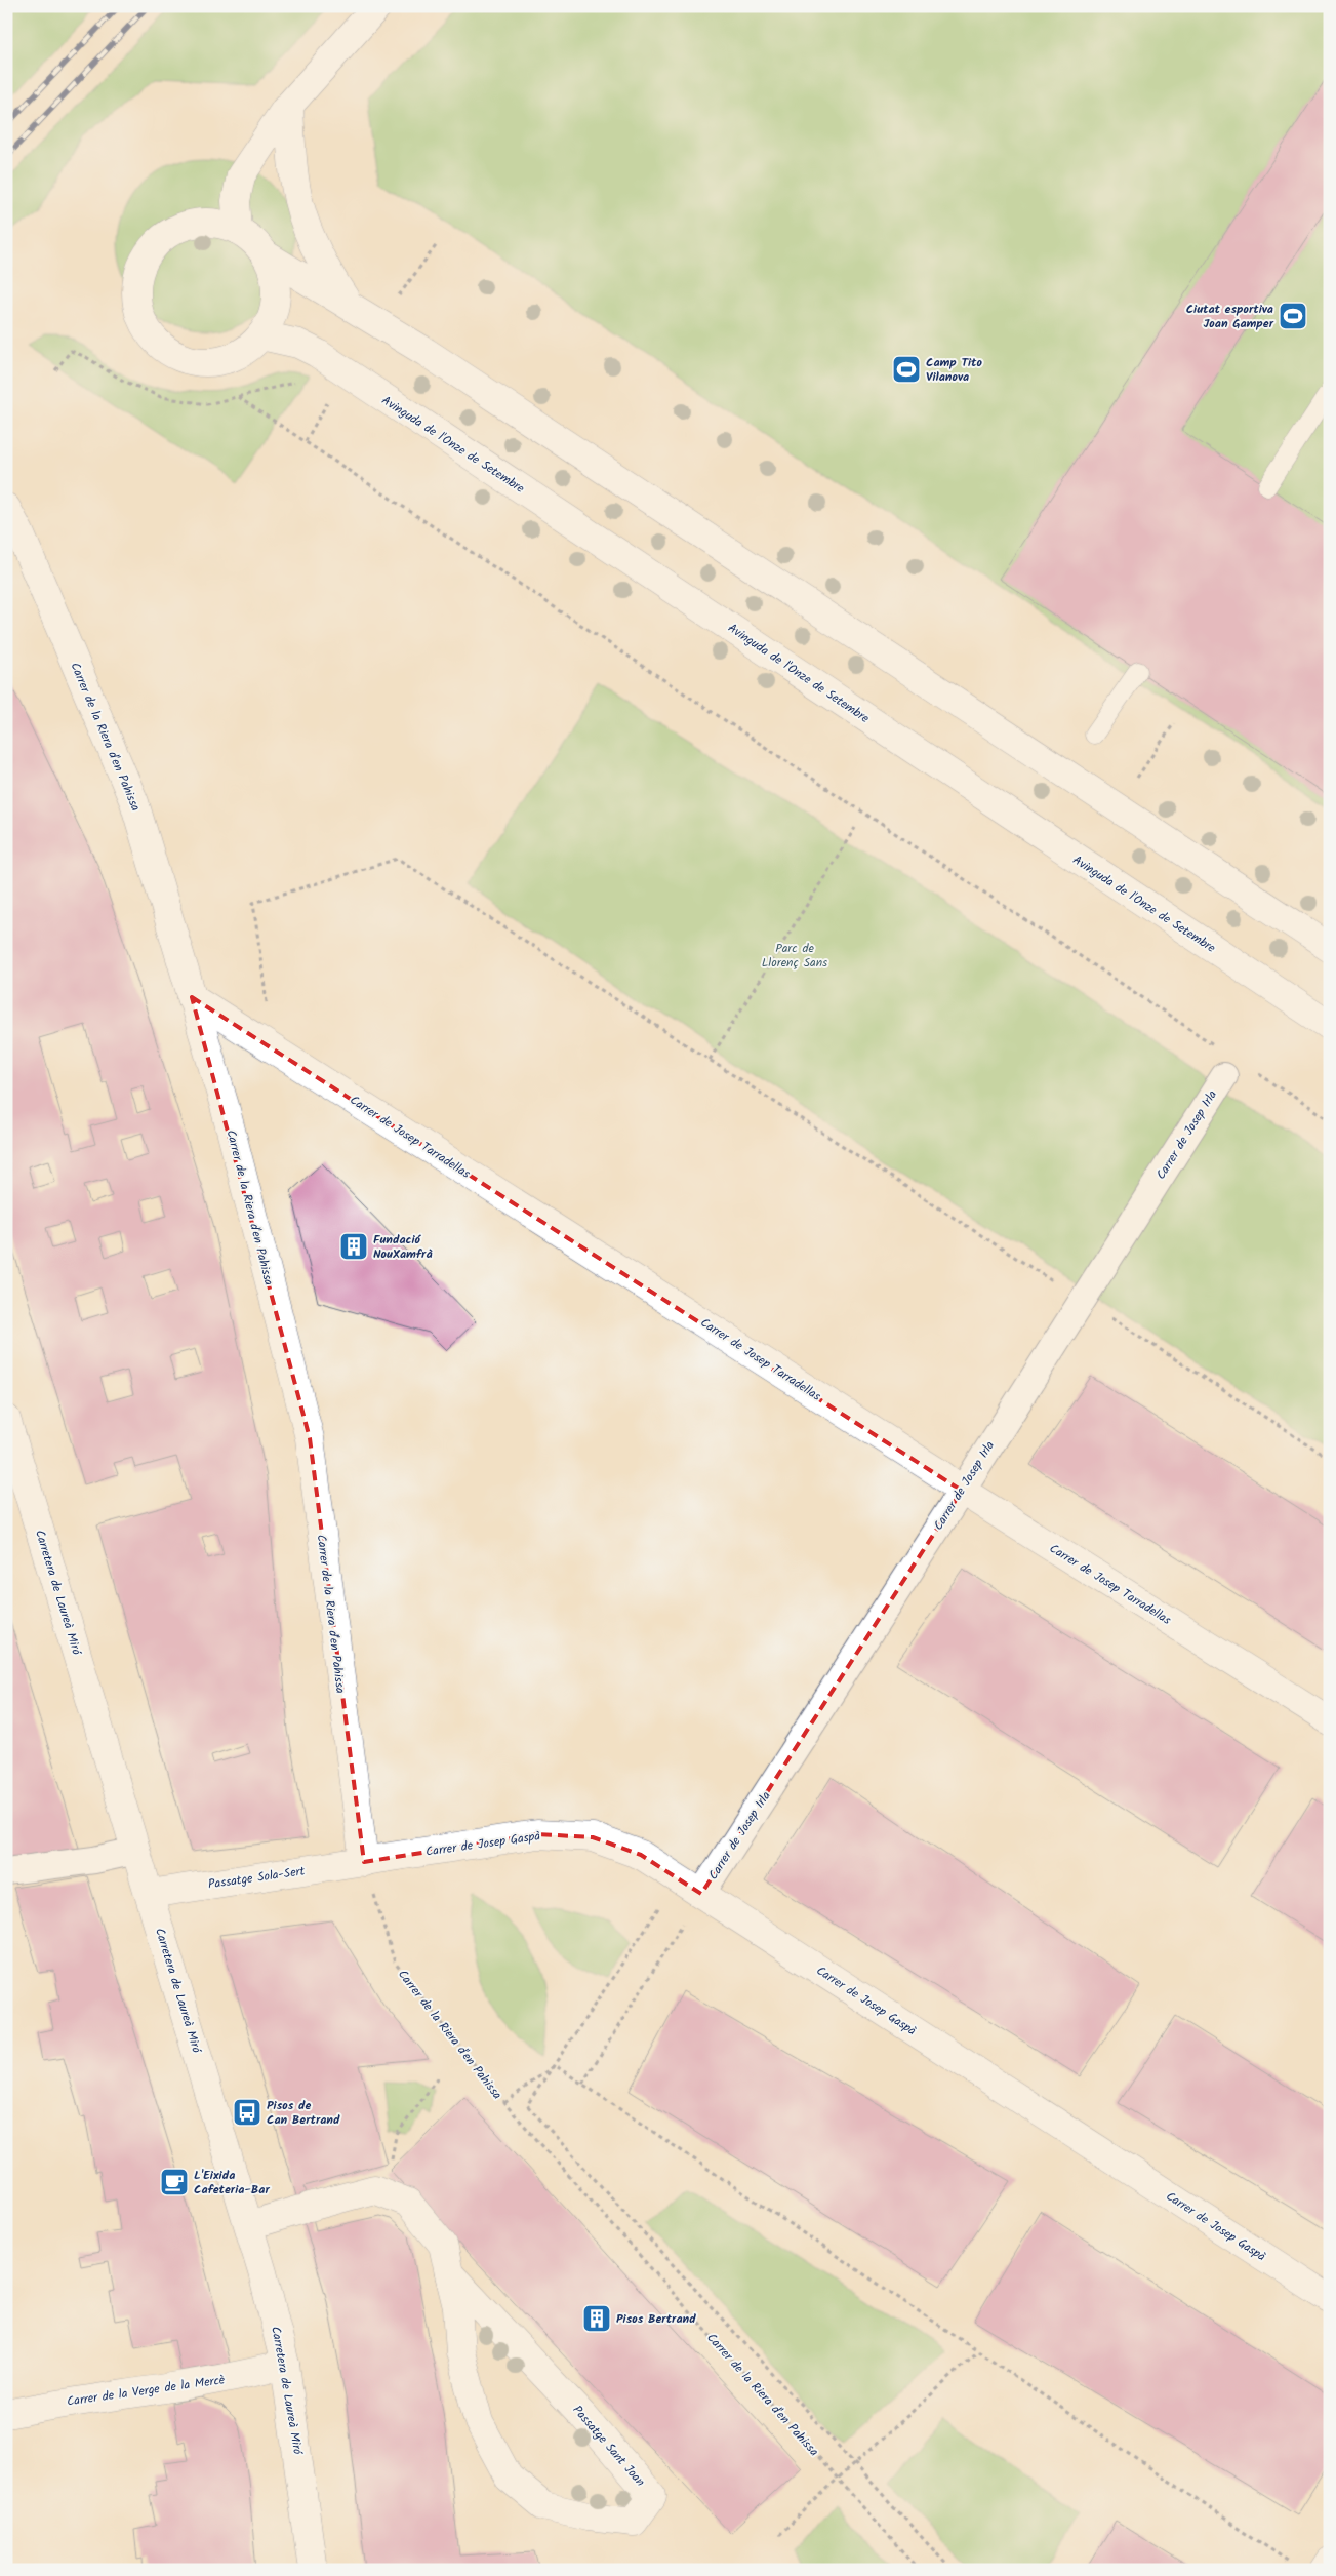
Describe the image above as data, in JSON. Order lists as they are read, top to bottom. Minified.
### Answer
{"streets":{"street":["Avinguda de l'Onze de Setembre","Carrer de la Riera d'en Pahissa","Carrer de Josep Irla","Carrer de Josep Tarradellas","Carretera de Laureà Miró","Carrer de Josep Gaspà","Passatge Sola-Sert","Carrer de la Verge de la Mercè","Passatge Sant Joan"]},"crossings":[["Carrer de la Riera d'en Pahissa","Carrer de Josep Tarradellas"],["Carrer de la Riera d'en Pahissa","Carrer de Josep Gaspà"],["Carrer de la Riera d'en Pahissa","Passatge Sola-Sert"],["Carrer de Josep Irla","Carrer de Josep Tarradellas"],["Carrer de Josep Irla","Carrer de Josep Gaspà"],["Carretera de Laureà Miró","Passatge Sola-Sert"],["Carretera de Laureà Miró","Carrer de la Verge de la Mercè"],["Carretera de Laureà Miró","Passatge Sant Joan"],["Carrer de Josep Gaspà","Passatge Sola-Sert"]],"parks":["Parc de Llorenç Sans"],"places":{"sports":["Ciutat esportiva Joan Gamper","Camp Tito Vilanova"],"building":["Fundació NouXamfrà","Pisos Bertrand"],"bus stop":["Pisos de Can Bertrand"],"cafe":["L'Eixida Cafeteria-Bar"]}}
